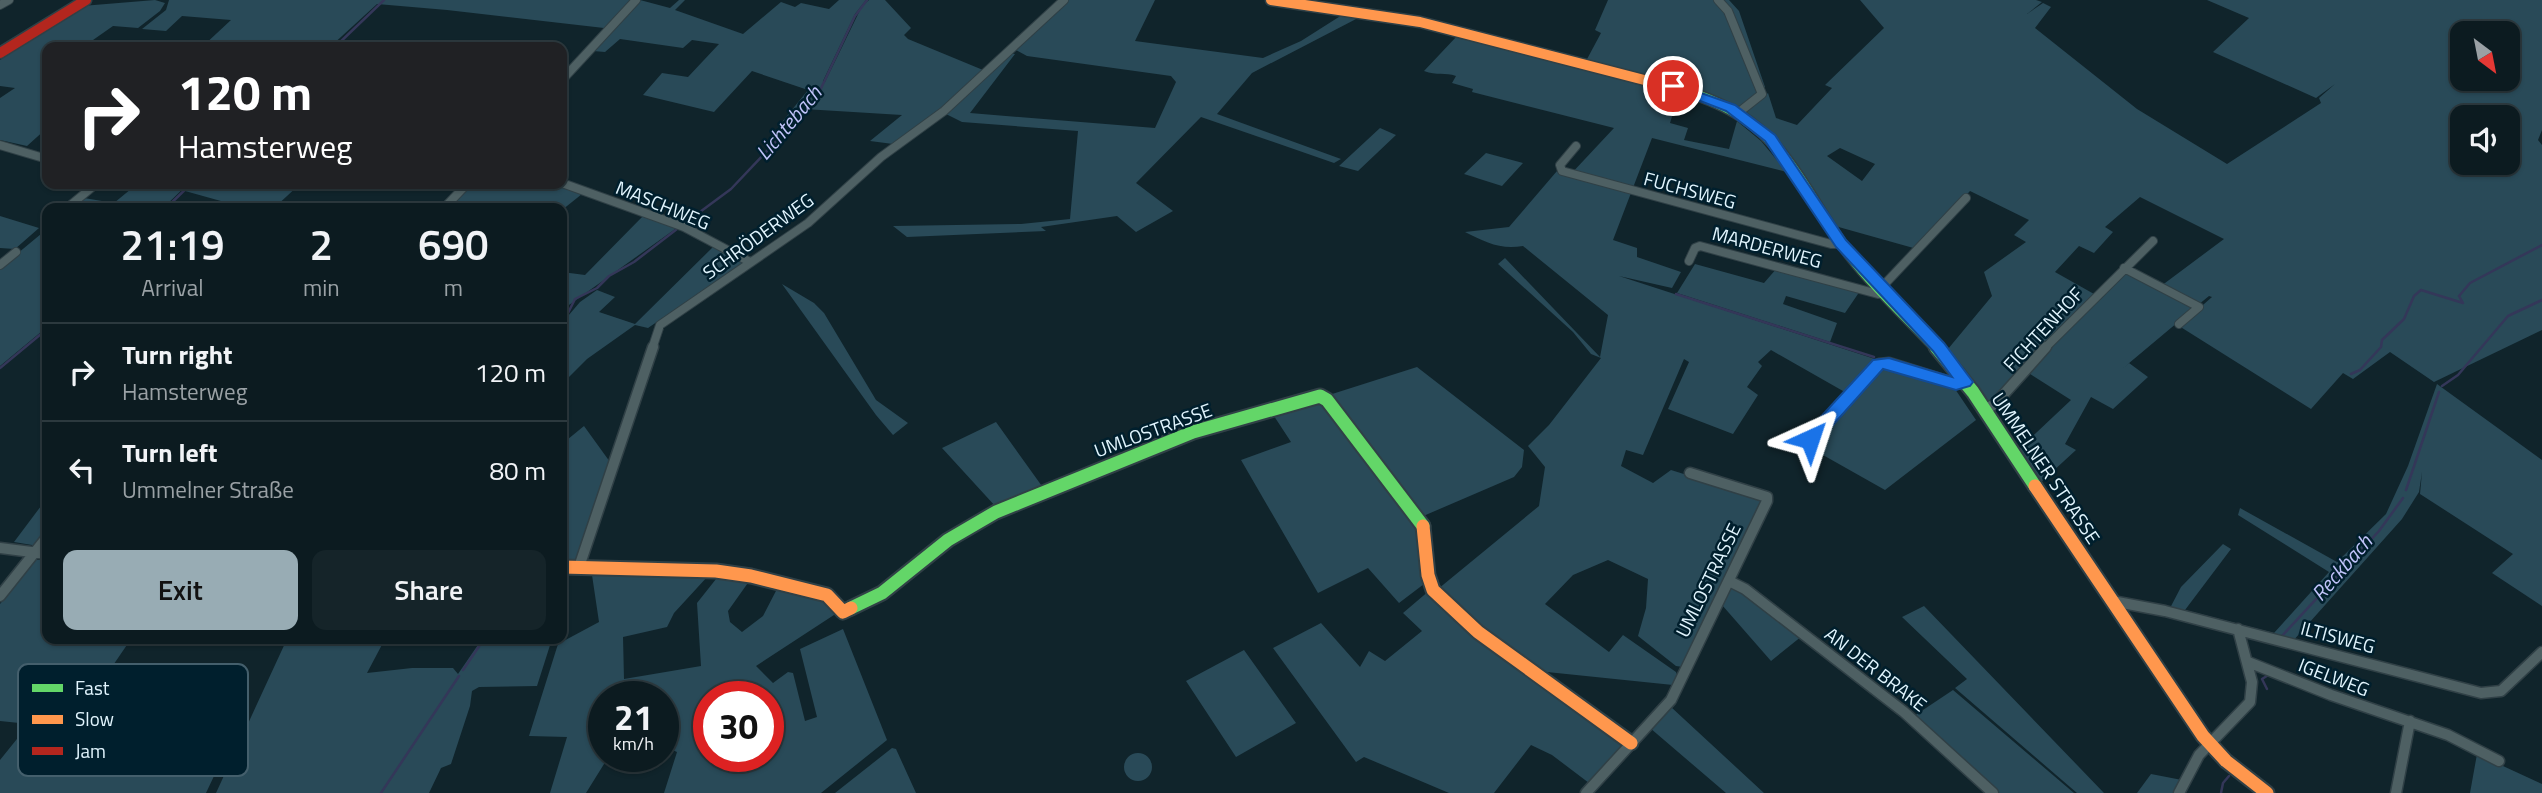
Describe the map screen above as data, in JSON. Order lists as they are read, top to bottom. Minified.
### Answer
{"streets":{"main road":["UMLOSTRASSE","UMMELNER STRASSE"],"street":["FUCHSWEG","MASCHWEG","SCHRÖDERWEG","MARDERWEG","FICHTENHOF","ILTISWEG","AN DER BRAKE","IGELWEG"]},"crossings":[["FUCHSWEG","UMMELNER STRASSE"],["MASCHWEG","SCHRÖDERWEG"],["SCHRÖDERWEG","UMLOSTRASSE"],["MARDERWEG","UMMELNER STRASSE"],["FICHTENHOF","UMMELNER STRASSE"],["UMLOSTRASSE","AN DER BRAKE"],["UMMELNER STRASSE","ILTISWEG"]],"water":["Lichtebach","Reckbach"],"legend":["Fast","Slow","Jam"],"north":"bottom right","page":{"turn":["120 m","Hamsterweg"],"eta":["21:19","Arrival","2","min","690","m"],"list":[{"name":"Turn right","note":"Hamsterweg","value":"120 m"},{"name":"Turn left","note":"Ummelner Straße","value":"80 m"}],"buttons":["Exit","Share"],"speed":"21 km/h","limit":"30"}}
